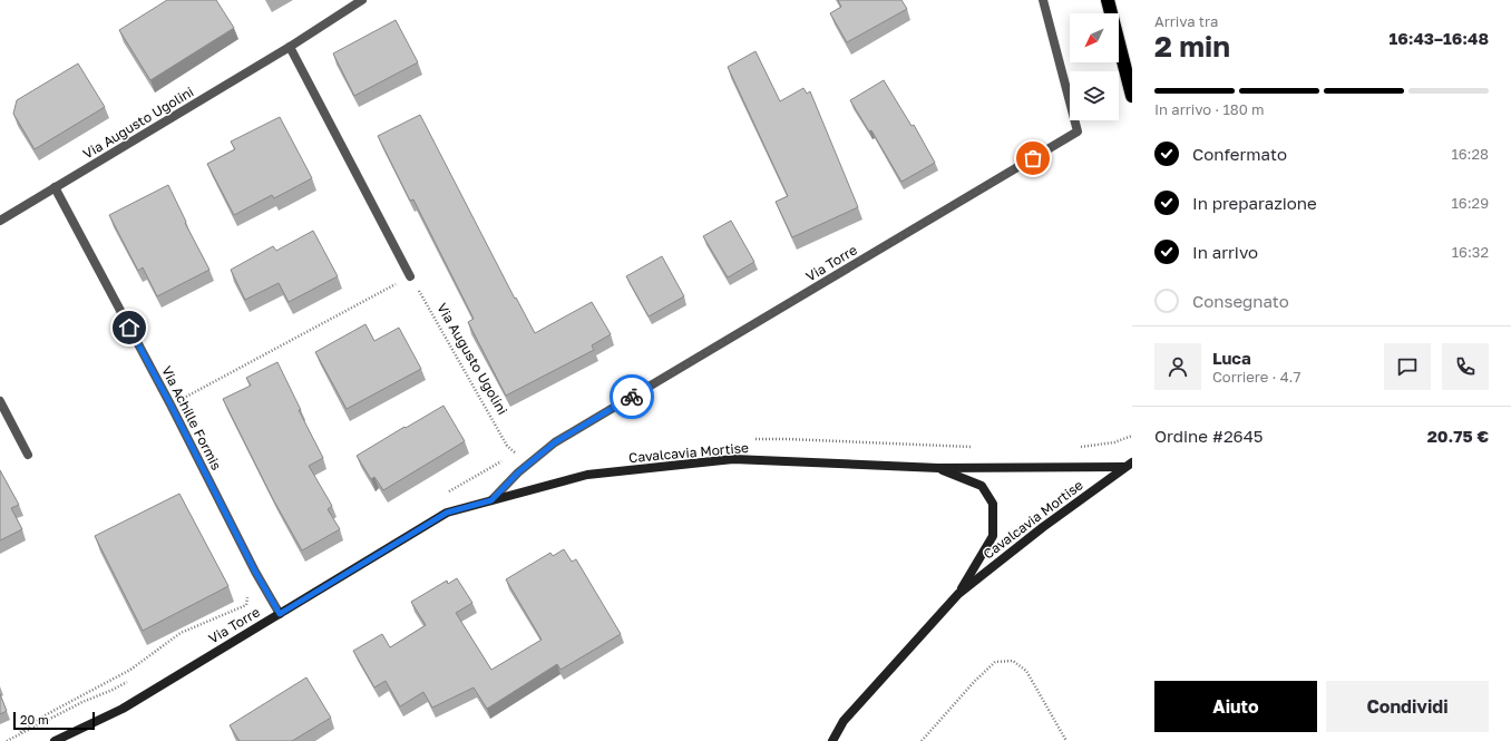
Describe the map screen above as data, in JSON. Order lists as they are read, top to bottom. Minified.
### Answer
{"streets":{"street":["Via Augusto Ugolini","Via Torre","Via Achille Formis","Cavalcavia Mortise"]},"crossings":[["Via Augusto Ugolini","Via Achille Formis"],["Via Torre","Via Achille Formis"],["Via Torre","Cavalcavia Mortise"]],"scale_bar":"20 m","north":"bottom left","page":{"heading":["2 min","Arriva tra","16:43–16:48"],"panel":["Luca","Corriere · 4.7","Ordine #2645","20.75 €"],"bar":"In arrivo · 180 m","list":[["Confermato","16:28"],["In preparazione","16:29"],["In arrivo","16:32"],"Consegnato"],"buttons":["Aiuto","Condividi"],"scale":"20 m"}}
